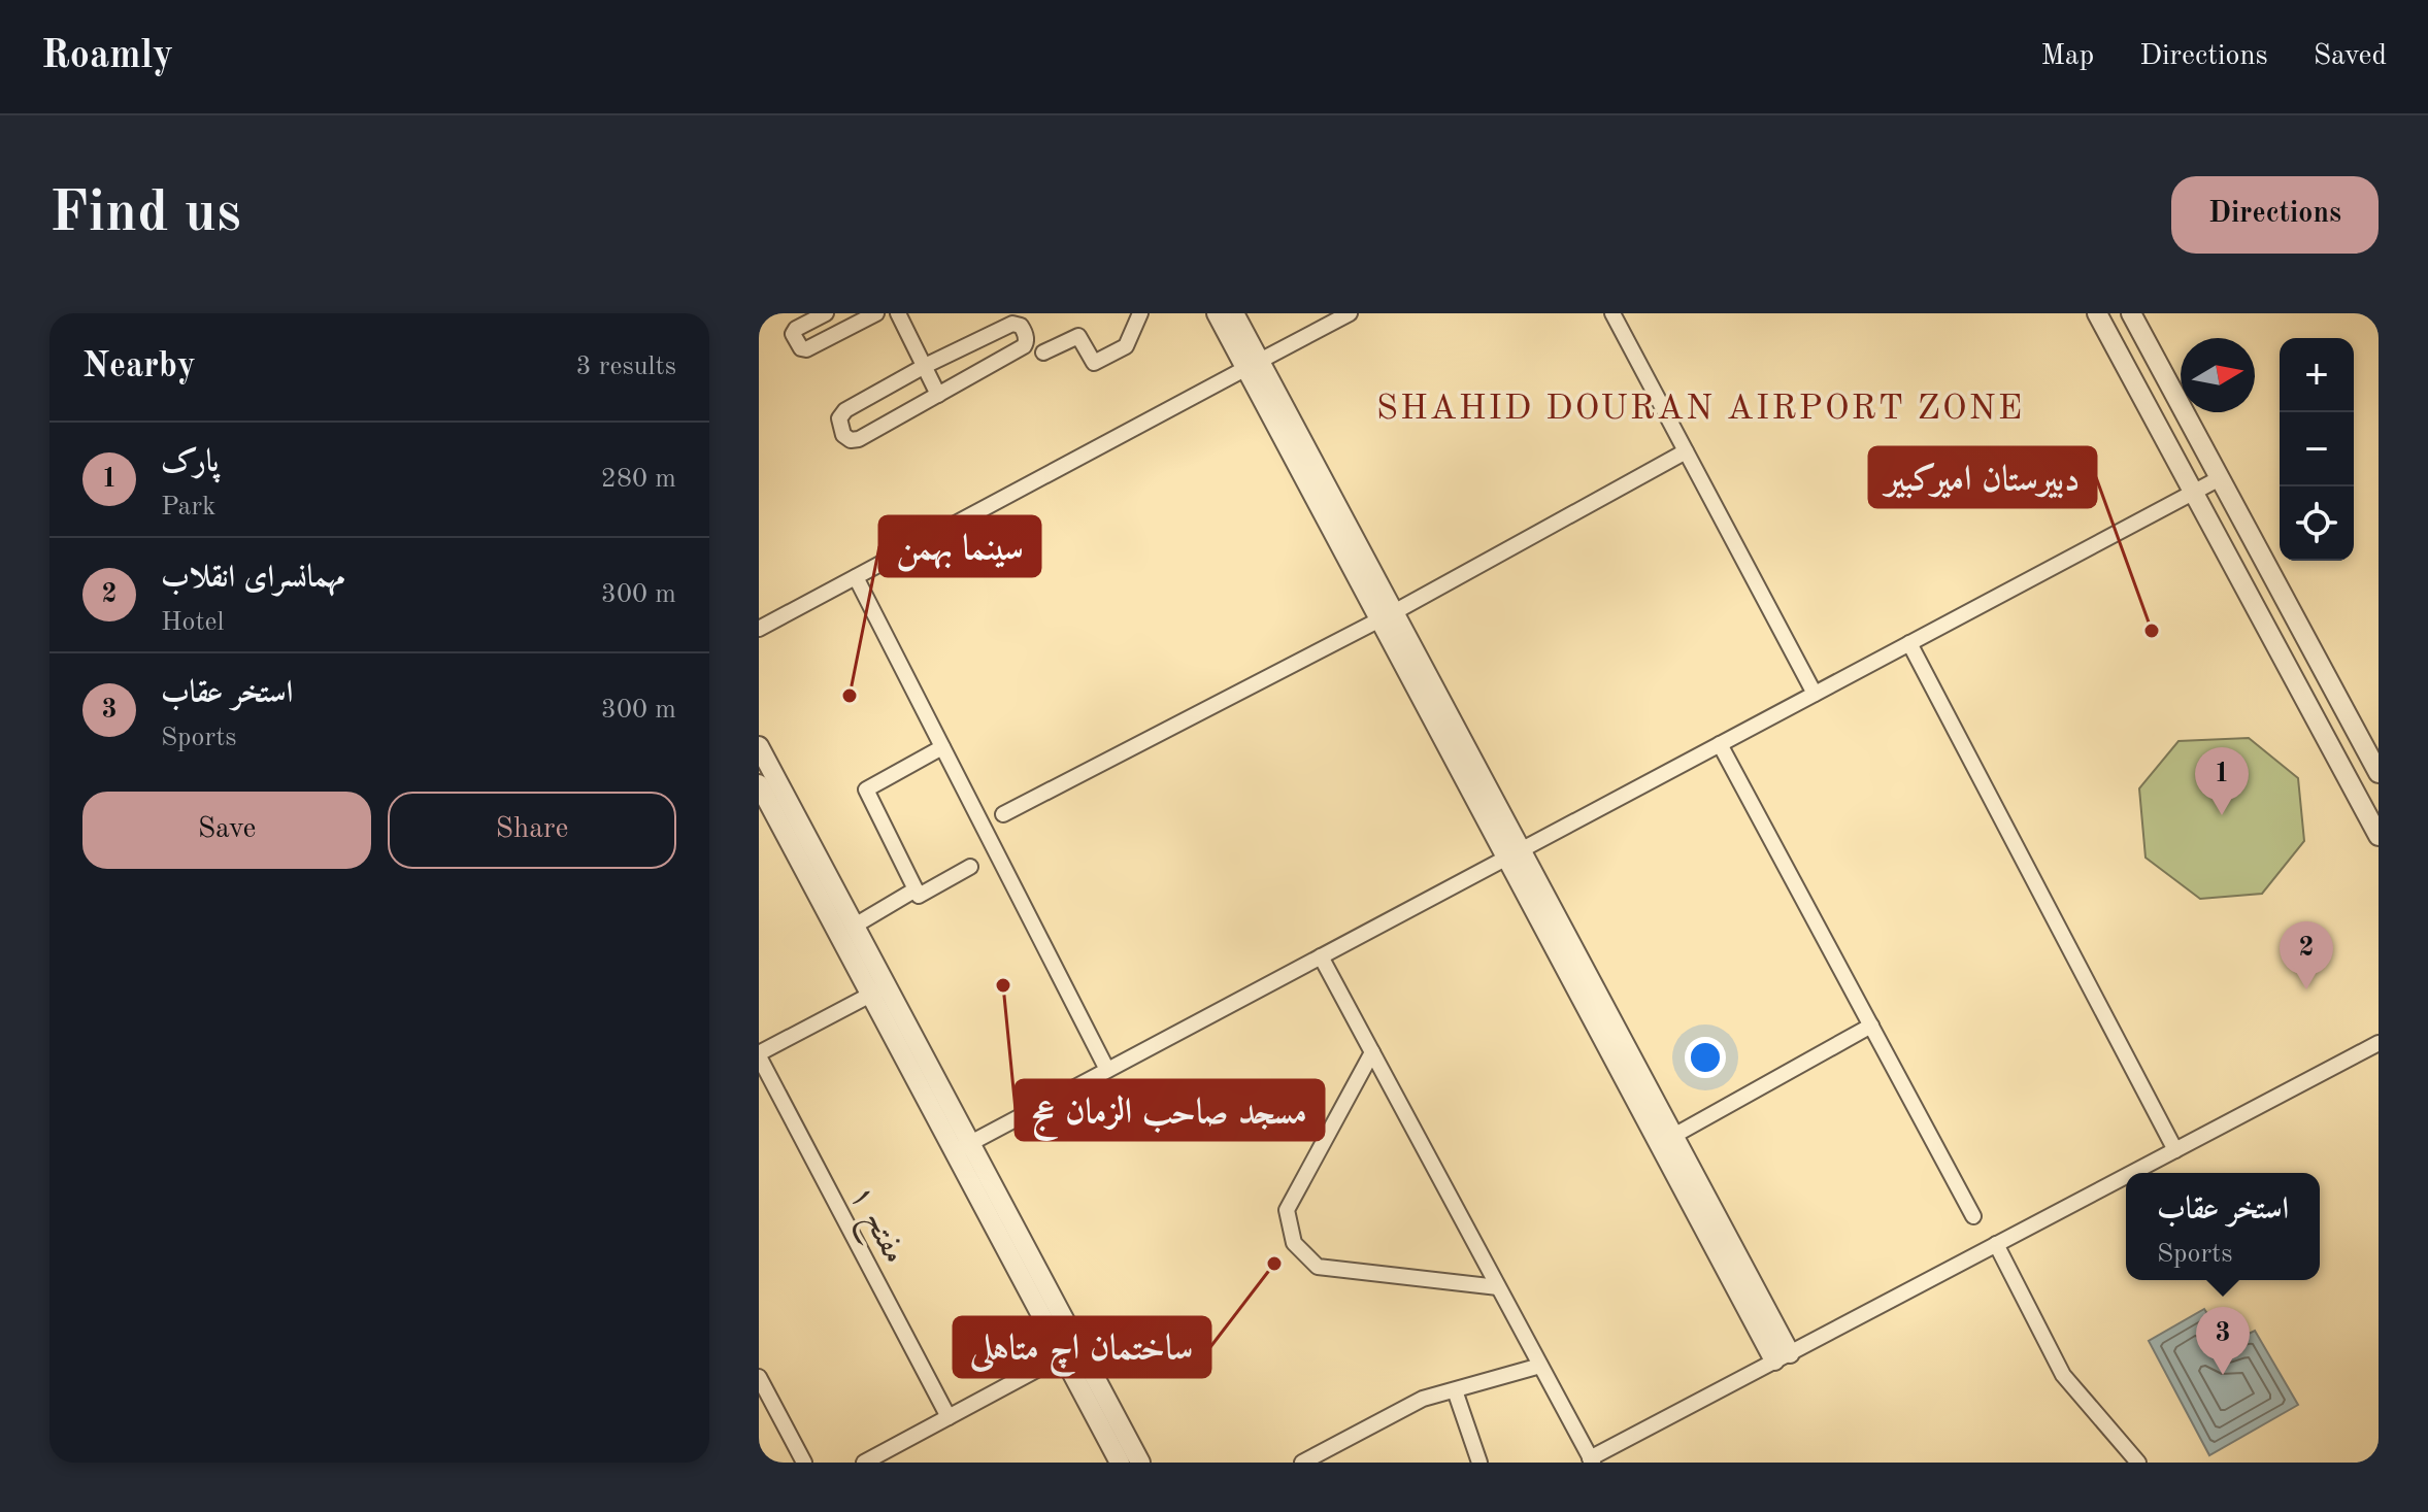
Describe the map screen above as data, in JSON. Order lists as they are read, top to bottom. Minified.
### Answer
{"streets":{"street":["مفتح ۱"]},"districts":["SHAHID DOURAN AIRPORT ZONE"],"places":["دبیرستان امیرکبیر","سینما بهمن","مسجد صاحب الزمان عج","ساختمان اچ متاهلی"],"north":"right","page":{"header":"Roamly","nav":["Map","Directions","Saved"],"buttons":["Directions",["Save","Share"]],"title":"Find us","heading":["Nearby","3 results"],"map_buttons":["+","−"],"list":[{"mark":"1","name":"پارک","note":"Park","value":"280 m"},{"mark":"2","name":"مهمانسرای انقلاب","note":"Hotel","value":"300 m"},{"mark":"3","name":"استخر عقاب","note":"Sports","value":"300 m"}],"pins":["1","2","3"],"popup":["استخر عقاب","Sports"]}}
